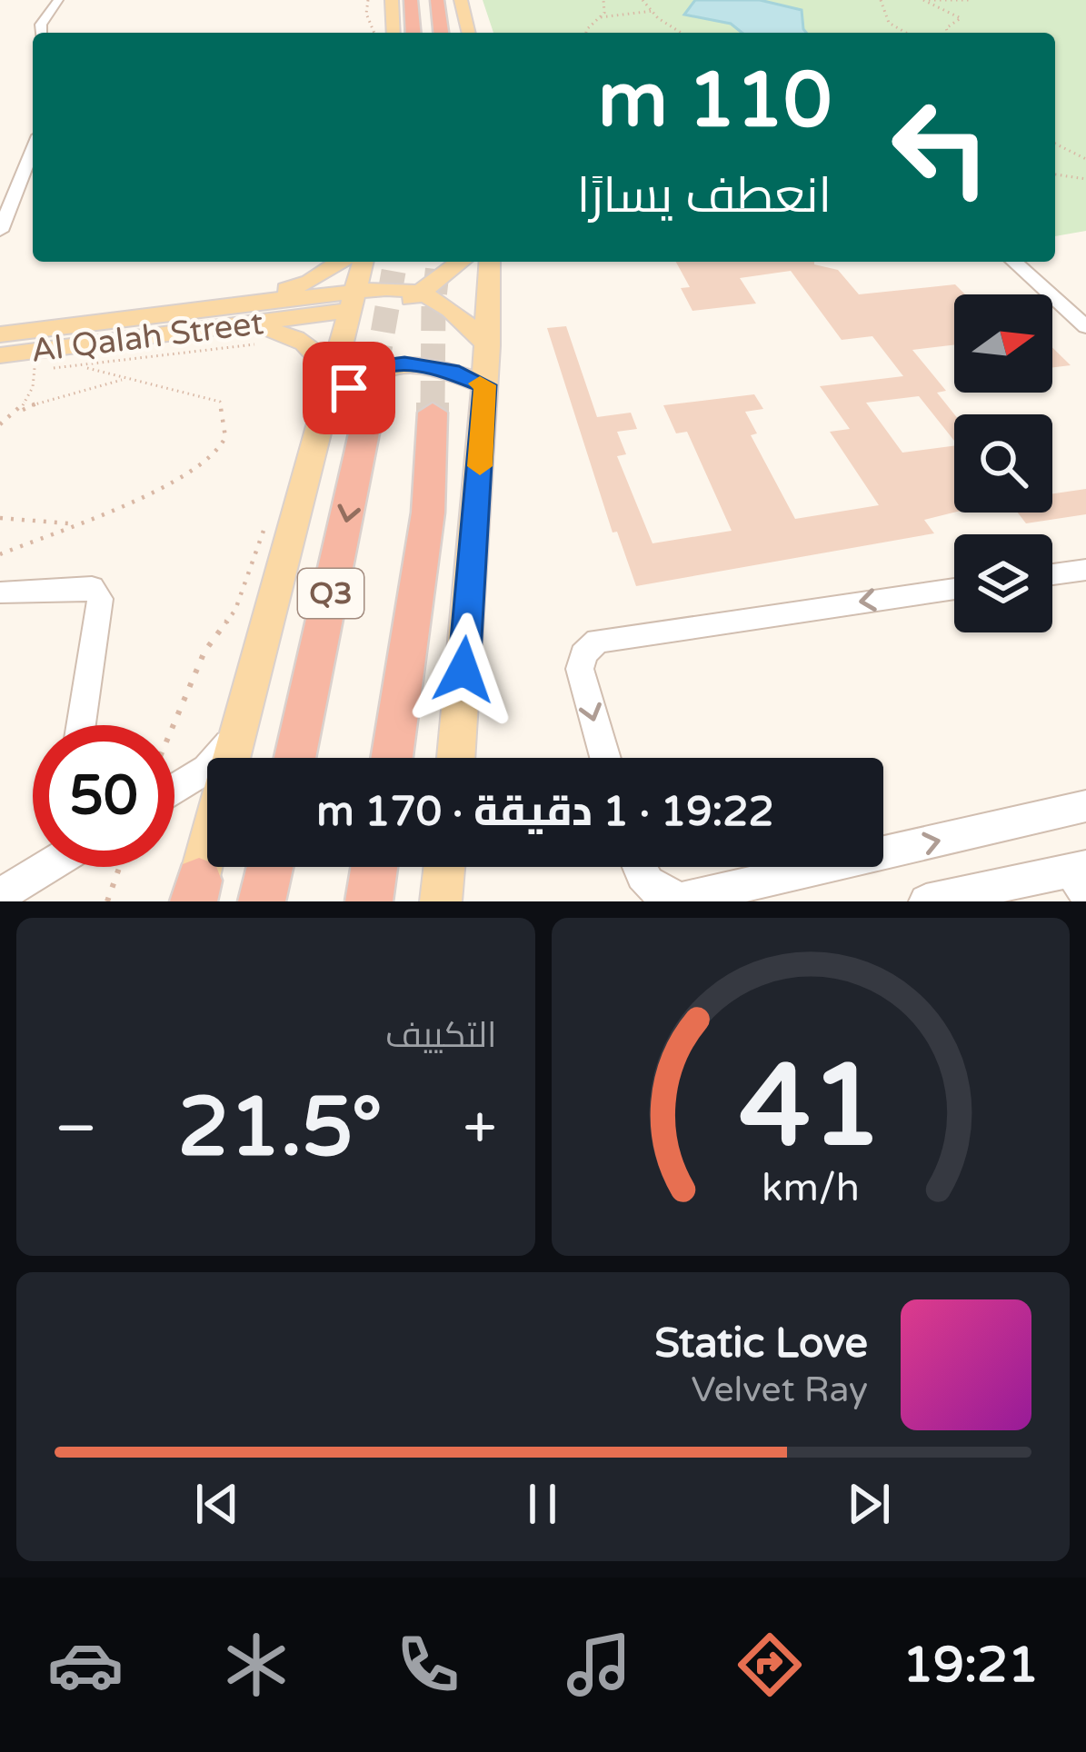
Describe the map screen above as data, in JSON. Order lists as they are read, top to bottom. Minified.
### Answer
{"streets":{"highway":["Q3"],"main road":["Al Qalah Street"]},"north":"right","page":{"turn":["110 m","انعطف يسارًا"],"limit":"50","trip":"19:22 · 1 دقيقة · 170 m","tile":"التكييف","heat":["−","21.5°","+"],"song":["Static Love","Velvet Ray"],"tabs":"19:21","gauge":["41","km/h"]}}
